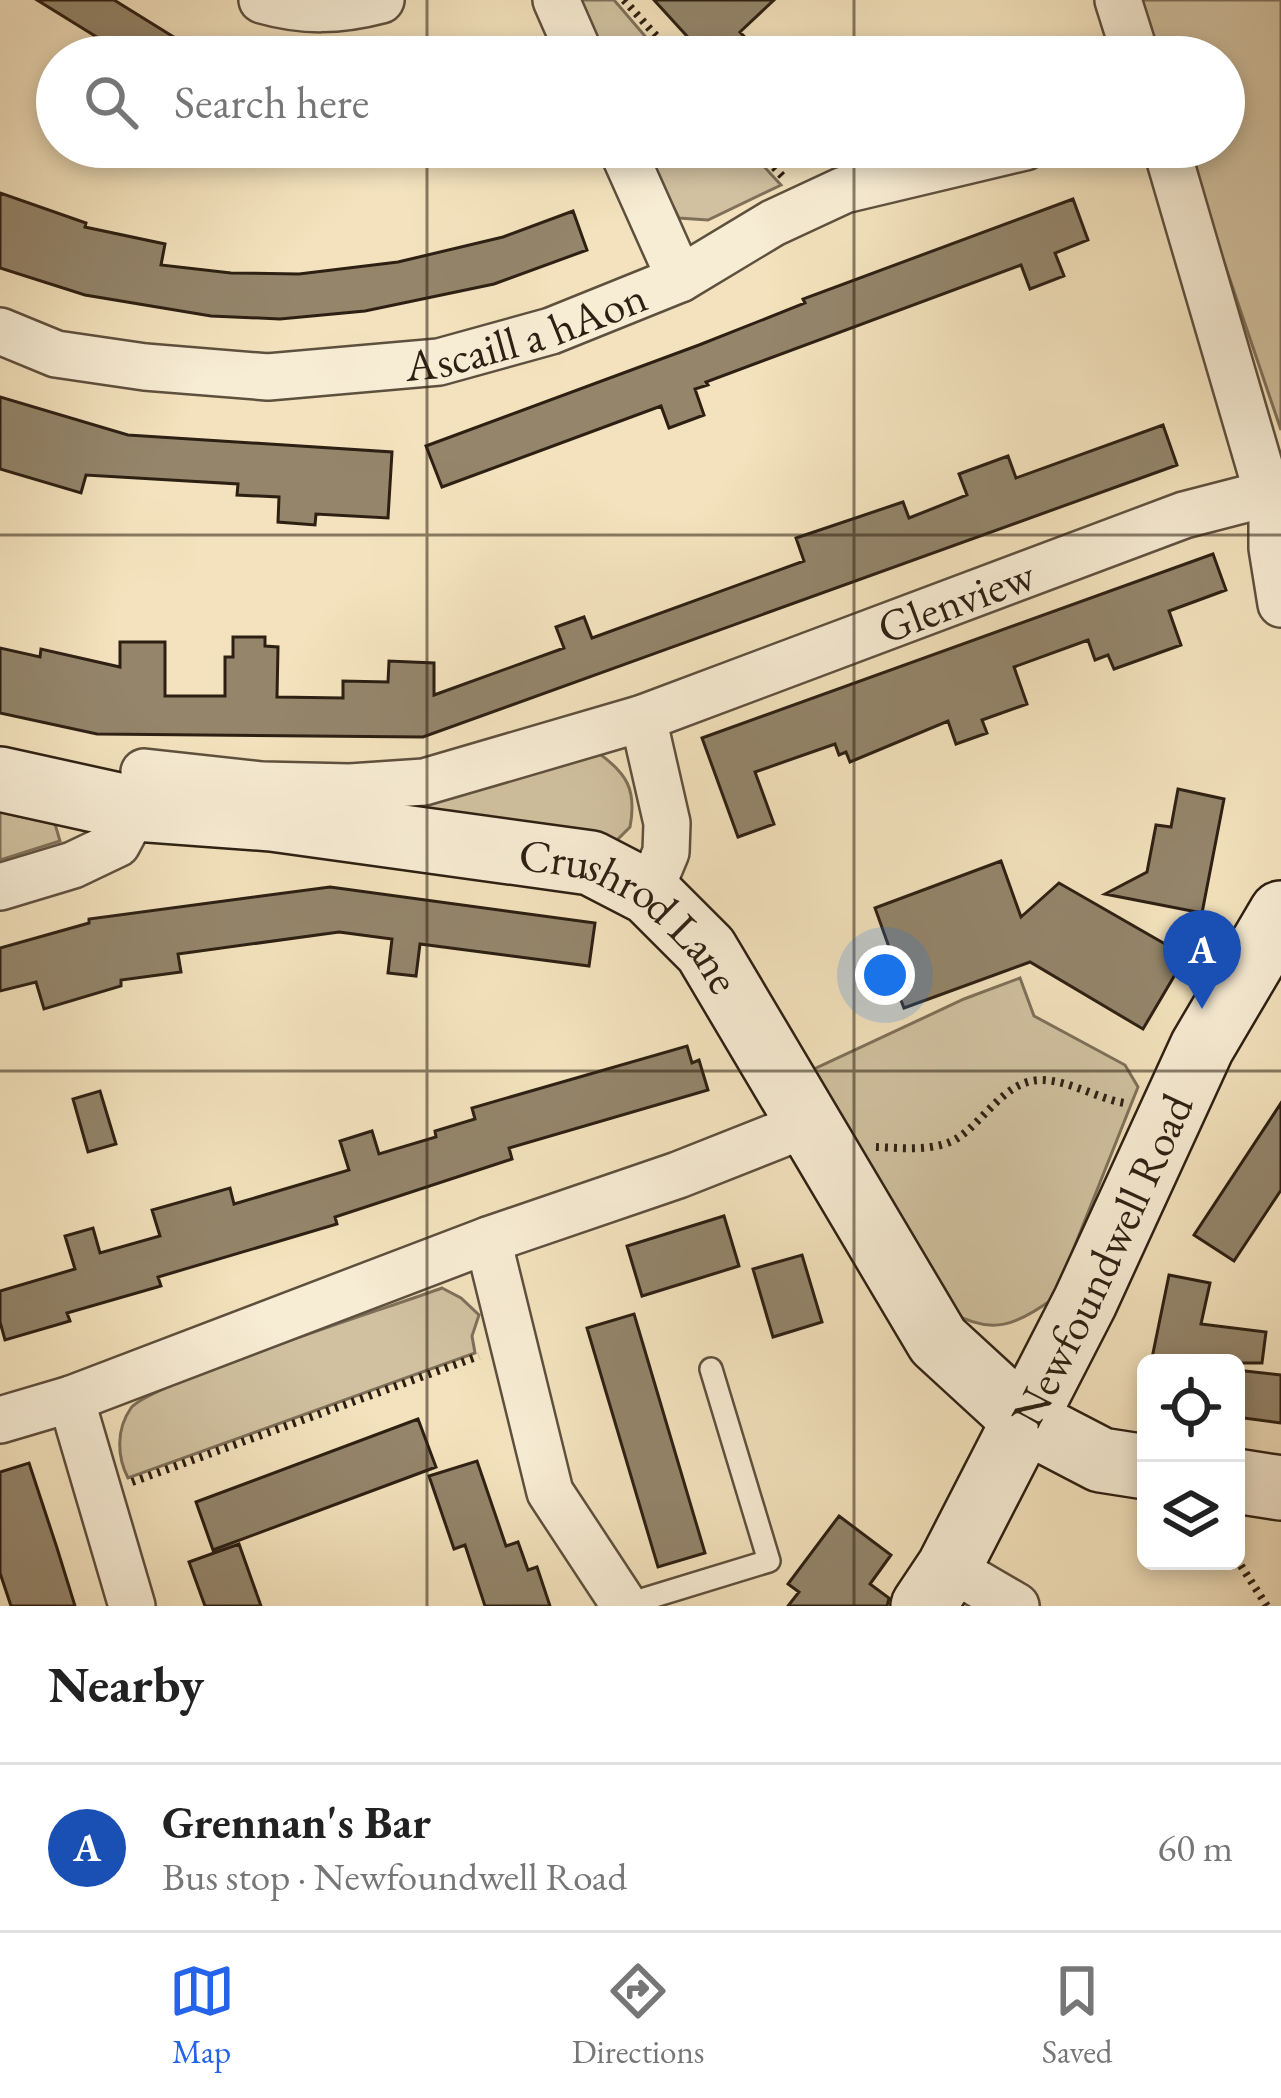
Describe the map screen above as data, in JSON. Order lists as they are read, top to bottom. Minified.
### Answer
{"streets":{"main road":["Crushrod Lane","Newfoundwell Road"],"street":["Ascaill a hAon","Glenview"]},"crossings":[["Glenview","Crushrod Lane"],["Crushrod Lane","Newfoundwell Road"]],"page":{"search":"Search here","pins":"A","heading":"Nearby","list":[{"mark":"A","name":"Grennan's Bar","note":"Bus stop · Newfoundwell Road","value":"60 m"}],"nav":["Map","Directions","Saved"]}}
